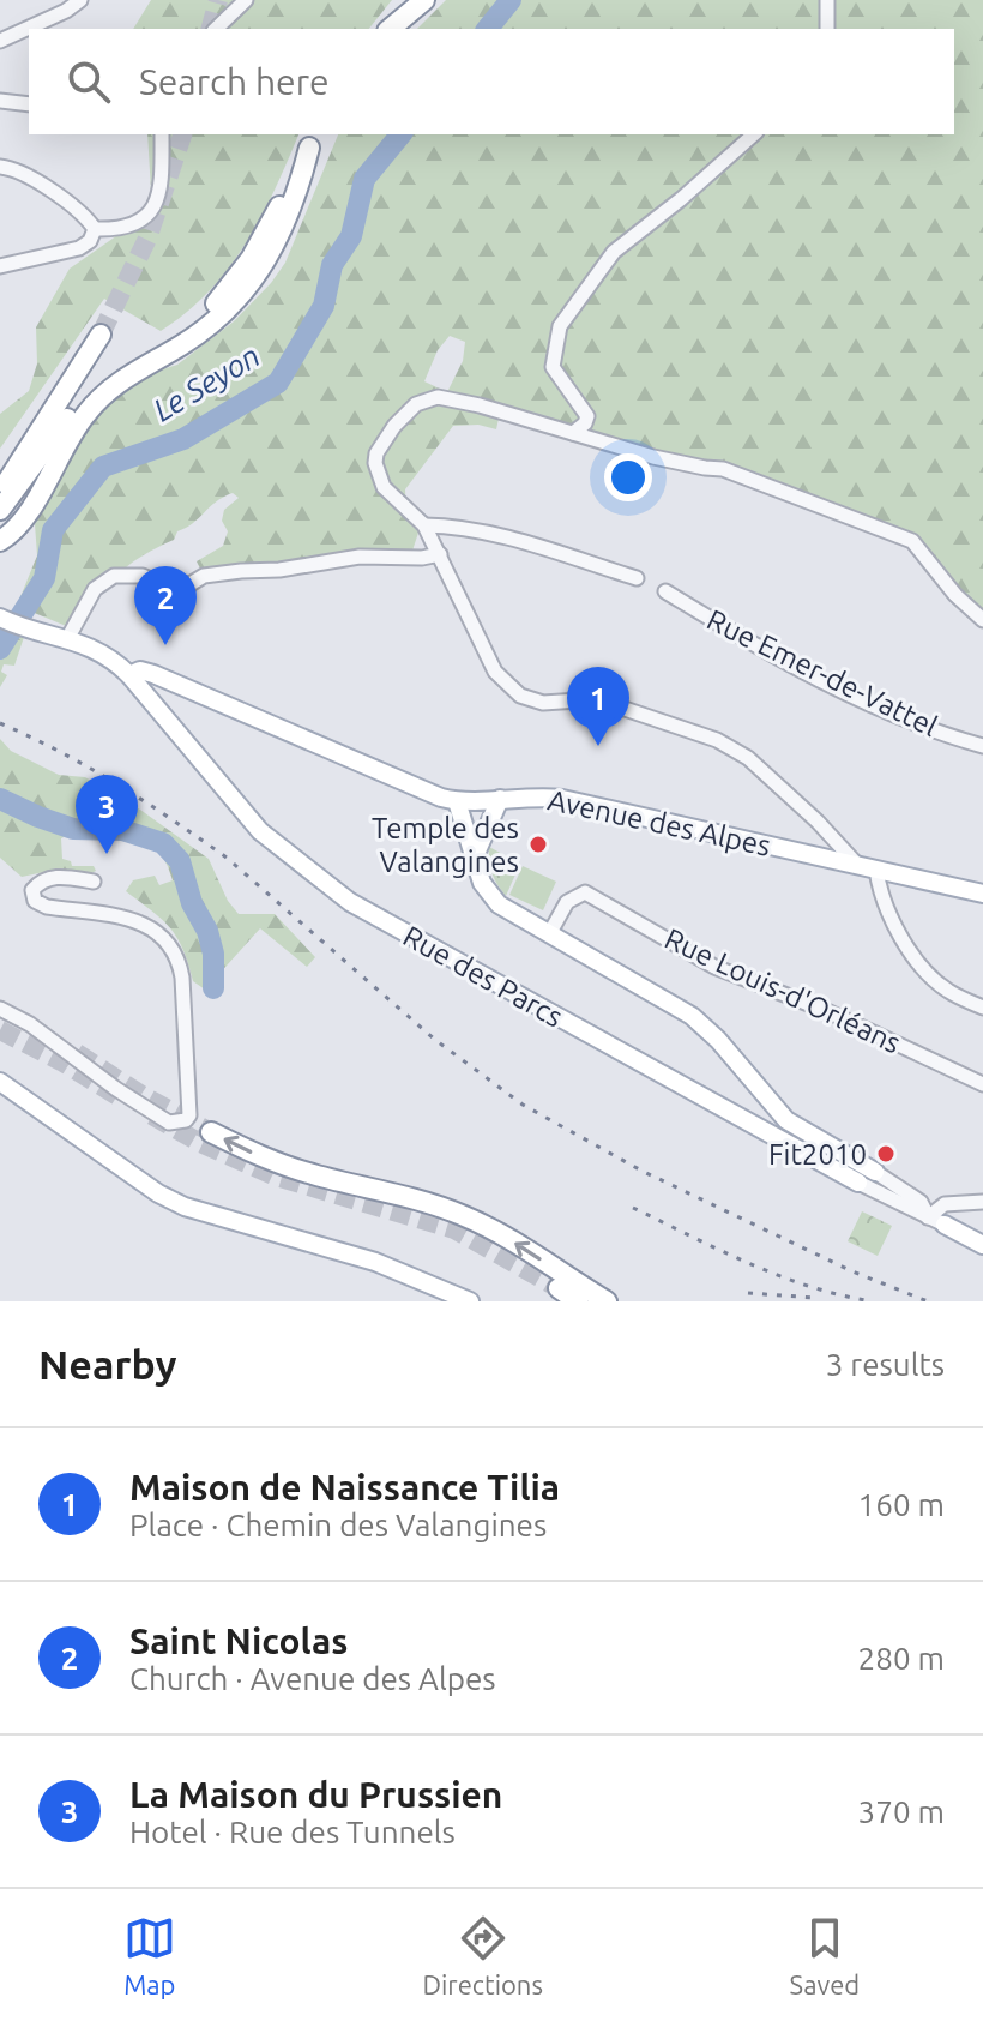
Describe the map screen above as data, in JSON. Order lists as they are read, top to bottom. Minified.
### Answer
{"streets":{"main road":["Avenue des Alpes","Rue des Parcs"],"street":["Rue Emer-de-Vattel","Rue Louis-d'Orléans"]},"crossings":[["Avenue des Alpes","Rue des Parcs"]],"water":["Le Seyon"],"places":["Temple des Valangines","Fit2010"],"page":{"search":"Search here","pins":["2","1","3"],"heading":["Nearby","3 results"],"list":[{"mark":"1","name":"Maison de Naissance Tilia","note":"Place · Chemin des Valangines","value":"160 m"},{"mark":"2","name":"Saint Nicolas","note":"Church · Avenue des Alpes","value":"280 m"},{"mark":"3","name":"La Maison du Prussien","note":"Hotel · Rue des Tunnels","value":"370 m"}],"nav":["Map","Directions","Saved"]}}
